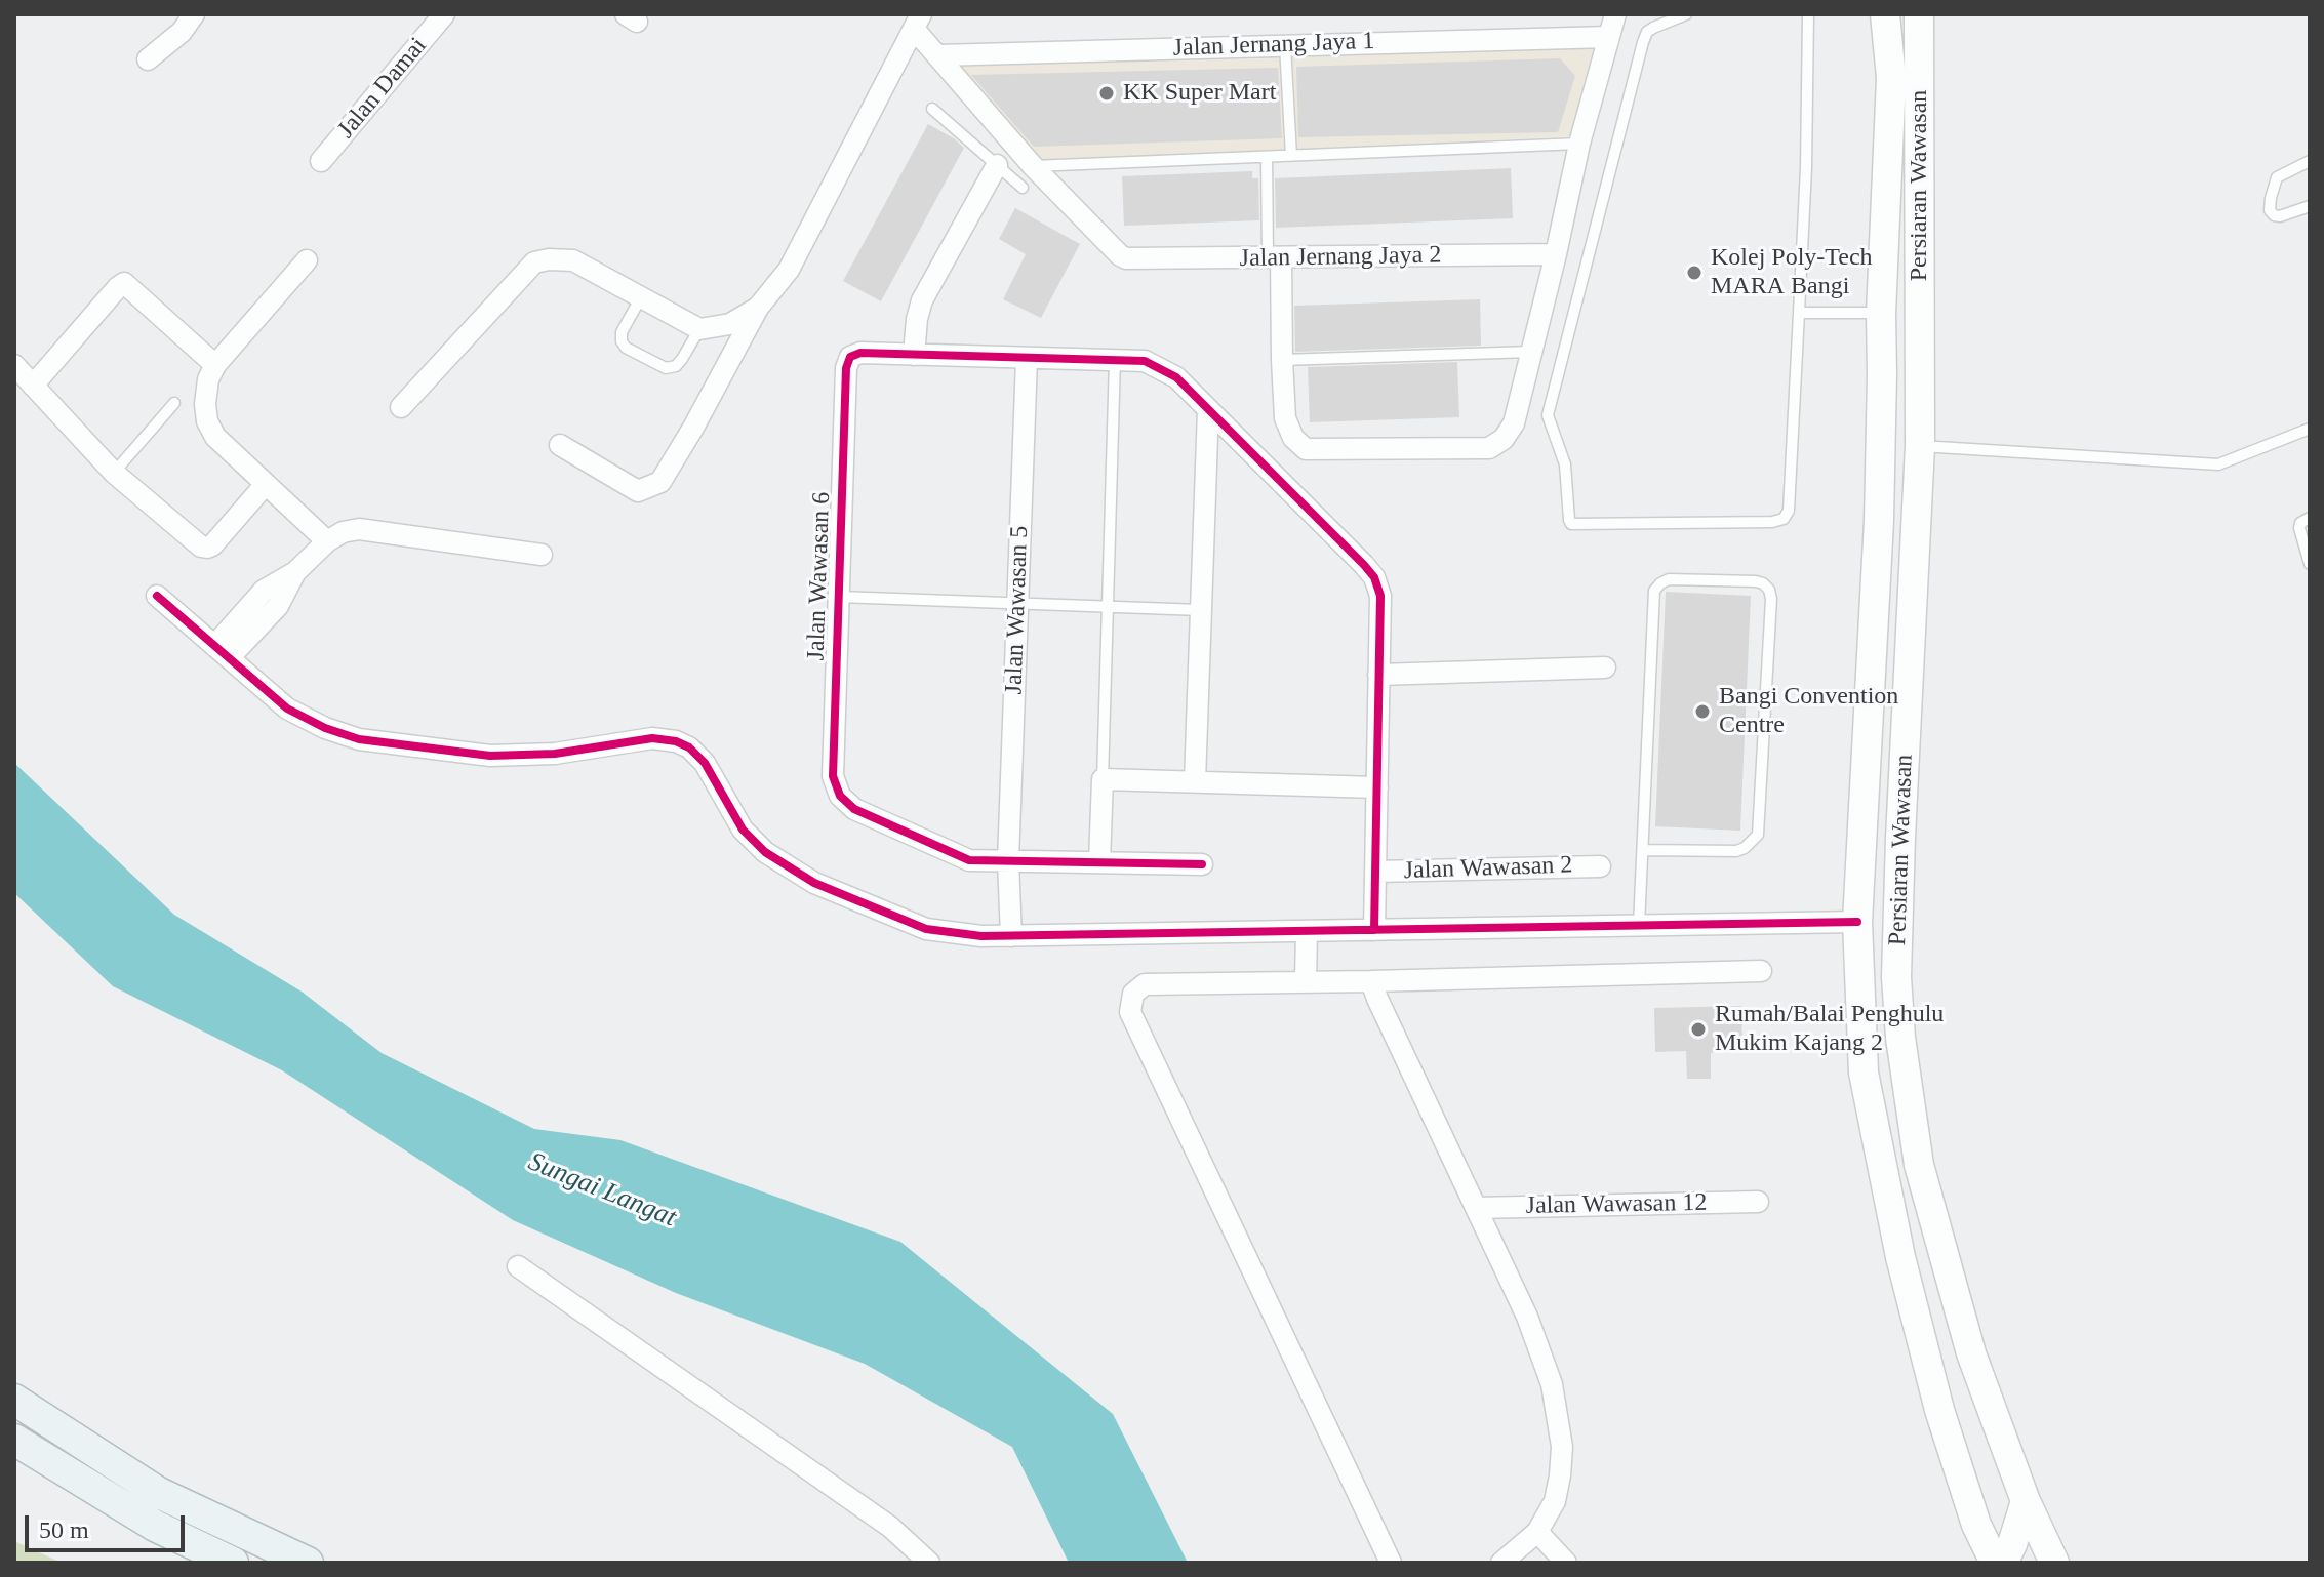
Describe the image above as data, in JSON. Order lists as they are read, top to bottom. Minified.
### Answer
{"streets":{"main road":["Persiaran Wawasan"],"street":["Jalan Jernang Jaya 1","Jalan Damai","Jalan Jernang Jaya 2","Jalan Wawasan 6","Jalan Wawasan 5","Jalan Wawasan 2","Jalan Wawasan 12"]},"crossings":[["Jalan Wawasan 6","Jalan Wawasan 5"]],"water":["Sungai Langat"],"places":["KK Super Mart","Kolej Poly-Tech MARA Bangi","Bangi Convention Centre","Rumah/Balai Penghulu Mukim Kajang 2"],"scale_bar":"50 m"}
